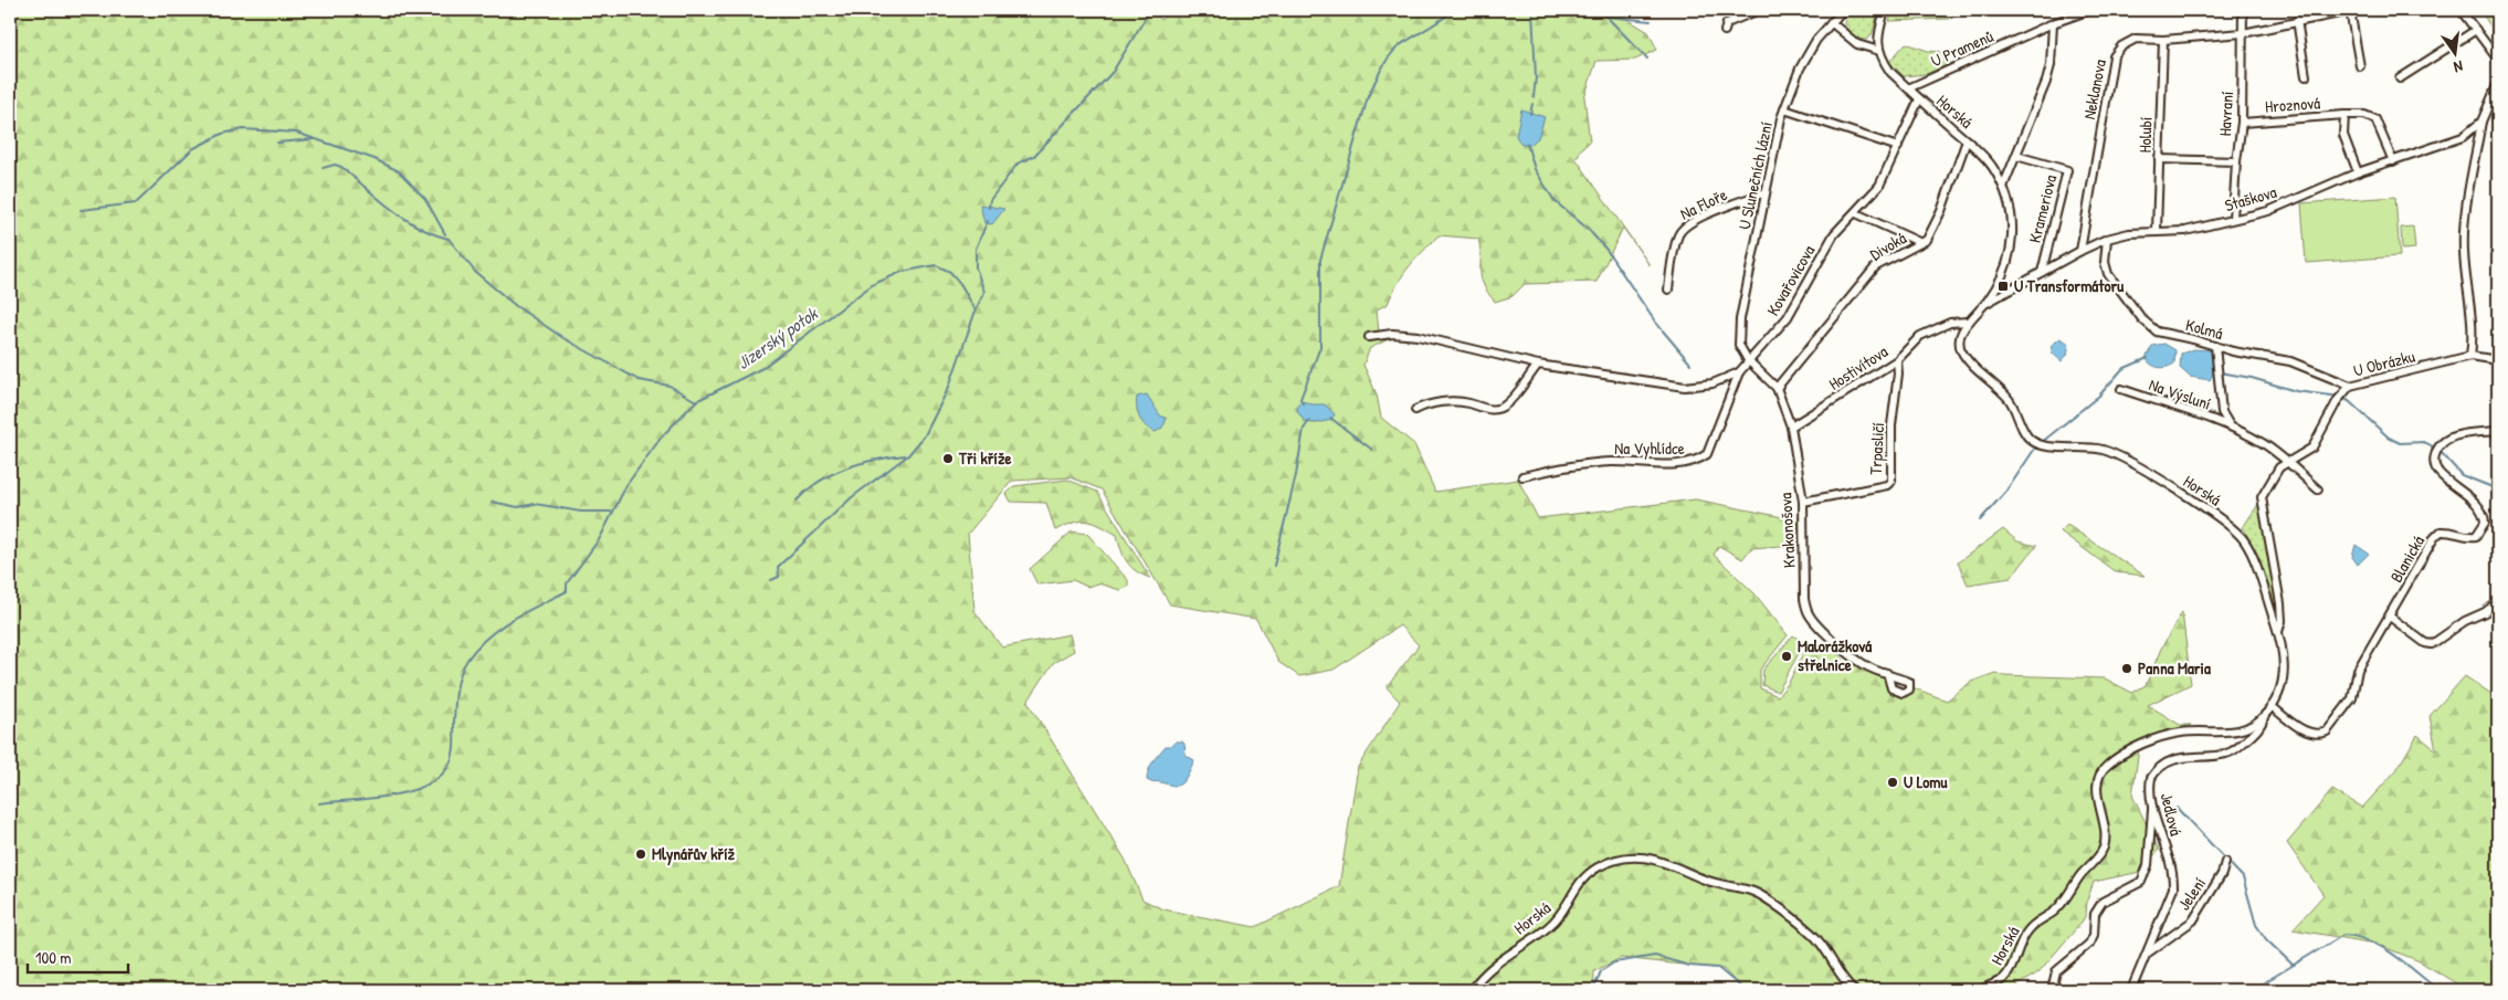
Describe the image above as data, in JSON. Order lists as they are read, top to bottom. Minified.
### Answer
{"streets":{"street":["U Pramenů","Neklanova","Hroznová","Horská","Havraní","Holubí","U Slunečních lázní","Staškova","Na Floře","Krameriova","Divoká","Kovařovicova","Kolmá","U Obrázku","Hostivítova","Na Výsluní","Na Vyhlídce","Trpasličí","Krakonošova","Blanická","Jedlová","Jelení"]},"crossings":[["U Pramenů","Horská"],["Neklanova","Havraní"],["Neklanova","Holubí"],["Neklanova","Staškova"],["Hroznová","Havraní"],["Hroznová","Staškova"],["Horská","Staškova"],["Horská","Divoká"],["Horská","Kovařovicova"],["Horská","U Obrázku"],["Horská","Hostivítova"],["Horská","Blanická"],["Horská","Jedlová"],["Havraní","Staškova"],["Holubí","Staškova"],["U Slunečních lázní","Na Floře"],["U Slunečních lázní","Kovařovicova"],["U Slunečních lázní","Na Vyhlídce"],["U Slunečních lázní","Krakonošova"],["Staškova","Krameriova"],["Staškova","Kolmá"],["Divoká","Krakonošova"],["Kovařovicova","Na Vyhlídce"],["Kovařovicova","Krakonošova"],["Kolmá","U Obrázku"],["Kolmá","Na Výsluní"],["U Obrázku","Na Výsluní"],["Hostivítova","Trpasličí"],["Hostivítova","Krakonošova"],["Na Vyhlídce","Krakonošova"],["Trpasličí","Krakonošova"],["Jedlová","Jelení"]],"water":["Jizerský potok"],"places":{"transit":["U Transformátoru"],"other":["Tři kříže","Malorážková střelnice","Panna Maria","U Lomu","Mlynářův kříž"]},"scale_bar":"100 m","north":"bottom"}
